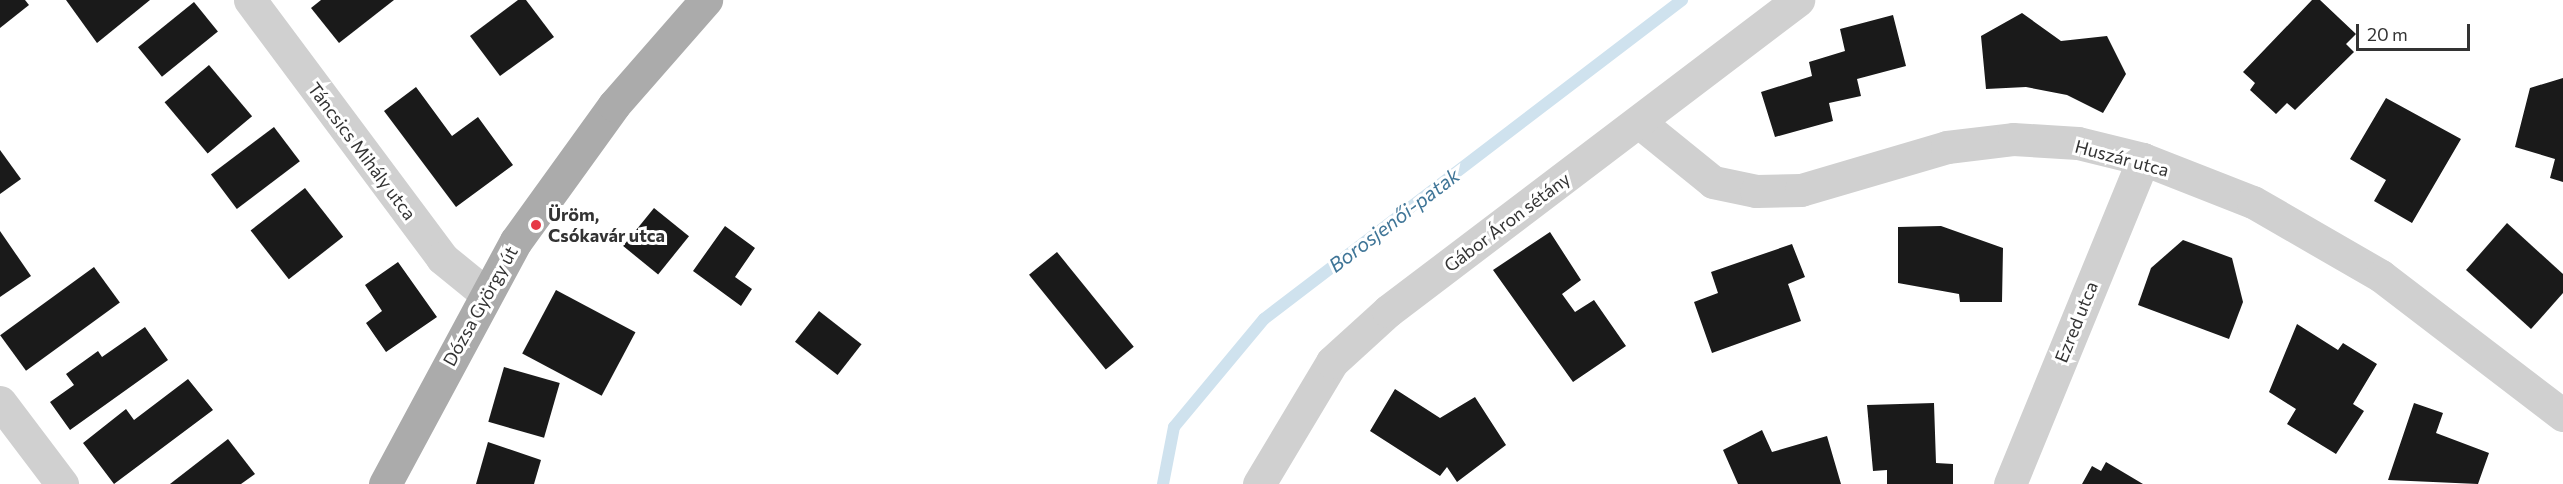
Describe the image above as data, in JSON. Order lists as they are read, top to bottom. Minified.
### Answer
{"streets":{"main road":["Dózsa György út"],"street":["Táncsics Mihály utca","Huszár utca","Gábor Áron sétány","Ezred utca"]},"crossings":[["Táncsics Mihály utca","Dózsa György út"],["Huszár utca","Gábor Áron sétány"],["Huszár utca","Ezred utca"]],"water":["Borosjenői-patak"],"places":["Üröm, Csókavár utca"],"scale_bar":"20 m"}
